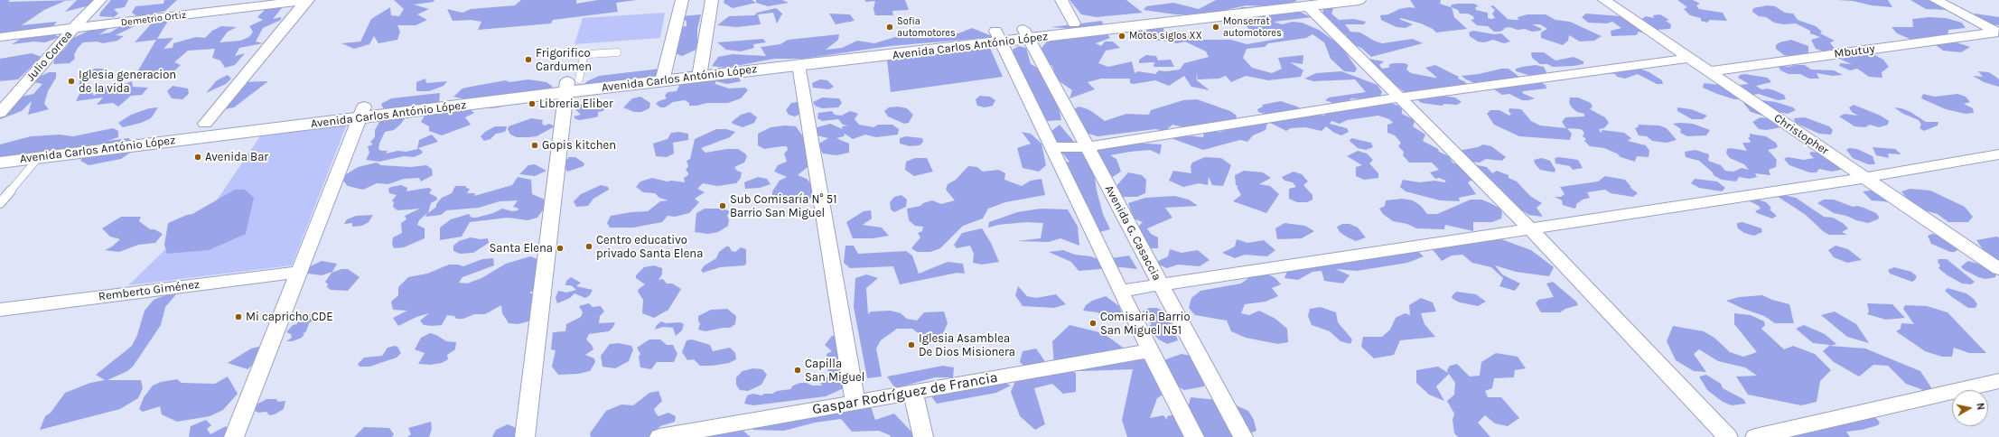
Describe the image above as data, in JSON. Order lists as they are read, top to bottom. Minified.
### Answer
{"streets":{"main road":["Avenida Carlos António López"],"street":["Demetrio Ortiz","Mbutuy","Julio Correa","Christopher","Avenida G. Casaccia","Remberto Giménez","Gaspar Rodríguez de Francia"]},"crossings":[["Demetrio Ortiz","Julio Correa"],["Avenida Carlos António López","Avenida G. Casaccia"],["Mbutuy","Christopher"]],"places":["Sofia automotores","Monserrat automotores","Motos siglos XX","Frigorifico Cardumen","Iglesia generacion de la vida","Libreria Eliber","Gopis kitchen","Avenida Bar","Sub Comisaría N° 51 Barrio San Miguel","Centro educativo privado Santa Elena","Santa Elena","Mi capricho CDE","Comisaria Barrio San Miguel N51","Iglesia Asamblea De Dios Misionera","Capilla San Miguel"],"north":"right"}
